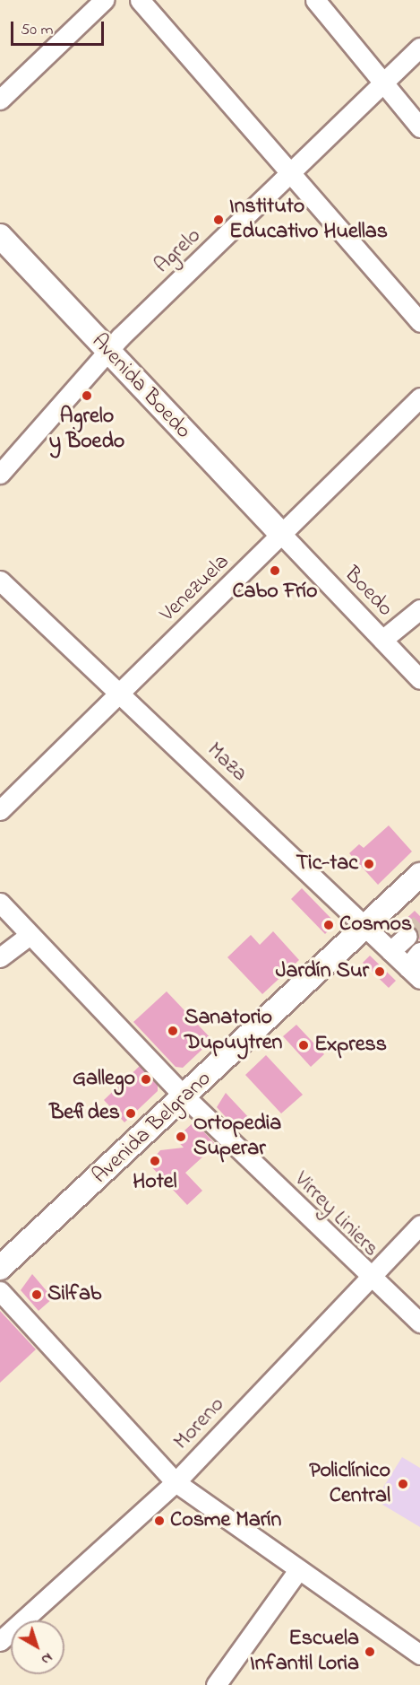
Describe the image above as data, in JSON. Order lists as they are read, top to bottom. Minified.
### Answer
{"streets":{"main road":["Avenida Boedo","Avenida Belgrano"],"street":["Agrelo","Venezuela","Boedo","Maza","Virrey Liniers","Moreno"]},"crossings":[["Agrelo","Avenida Boedo"],["Avenida Boedo","Venezuela"],["Avenida Boedo","Boedo"],["Venezuela","Boedo"],["Venezuela","Maza"],["Maza","Avenida Belgrano"],["Avenida Belgrano","Virrey Liniers"],["Virrey Liniers","Moreno"]],"places":["Instituto Educativo Huellas","Agrelo y Boedo","Cabo Frío","Tic-tac","Cosmos","Jardín Sur","Sanatorio Dupuytren","Express","Gallego","Befides","Ortopedia Superar","Hotel","Silfab","Policlínico Central","Cosme Marín","Escuela Infantil Loria"],"scale_bar":"50 m","north":"bottom right"}
